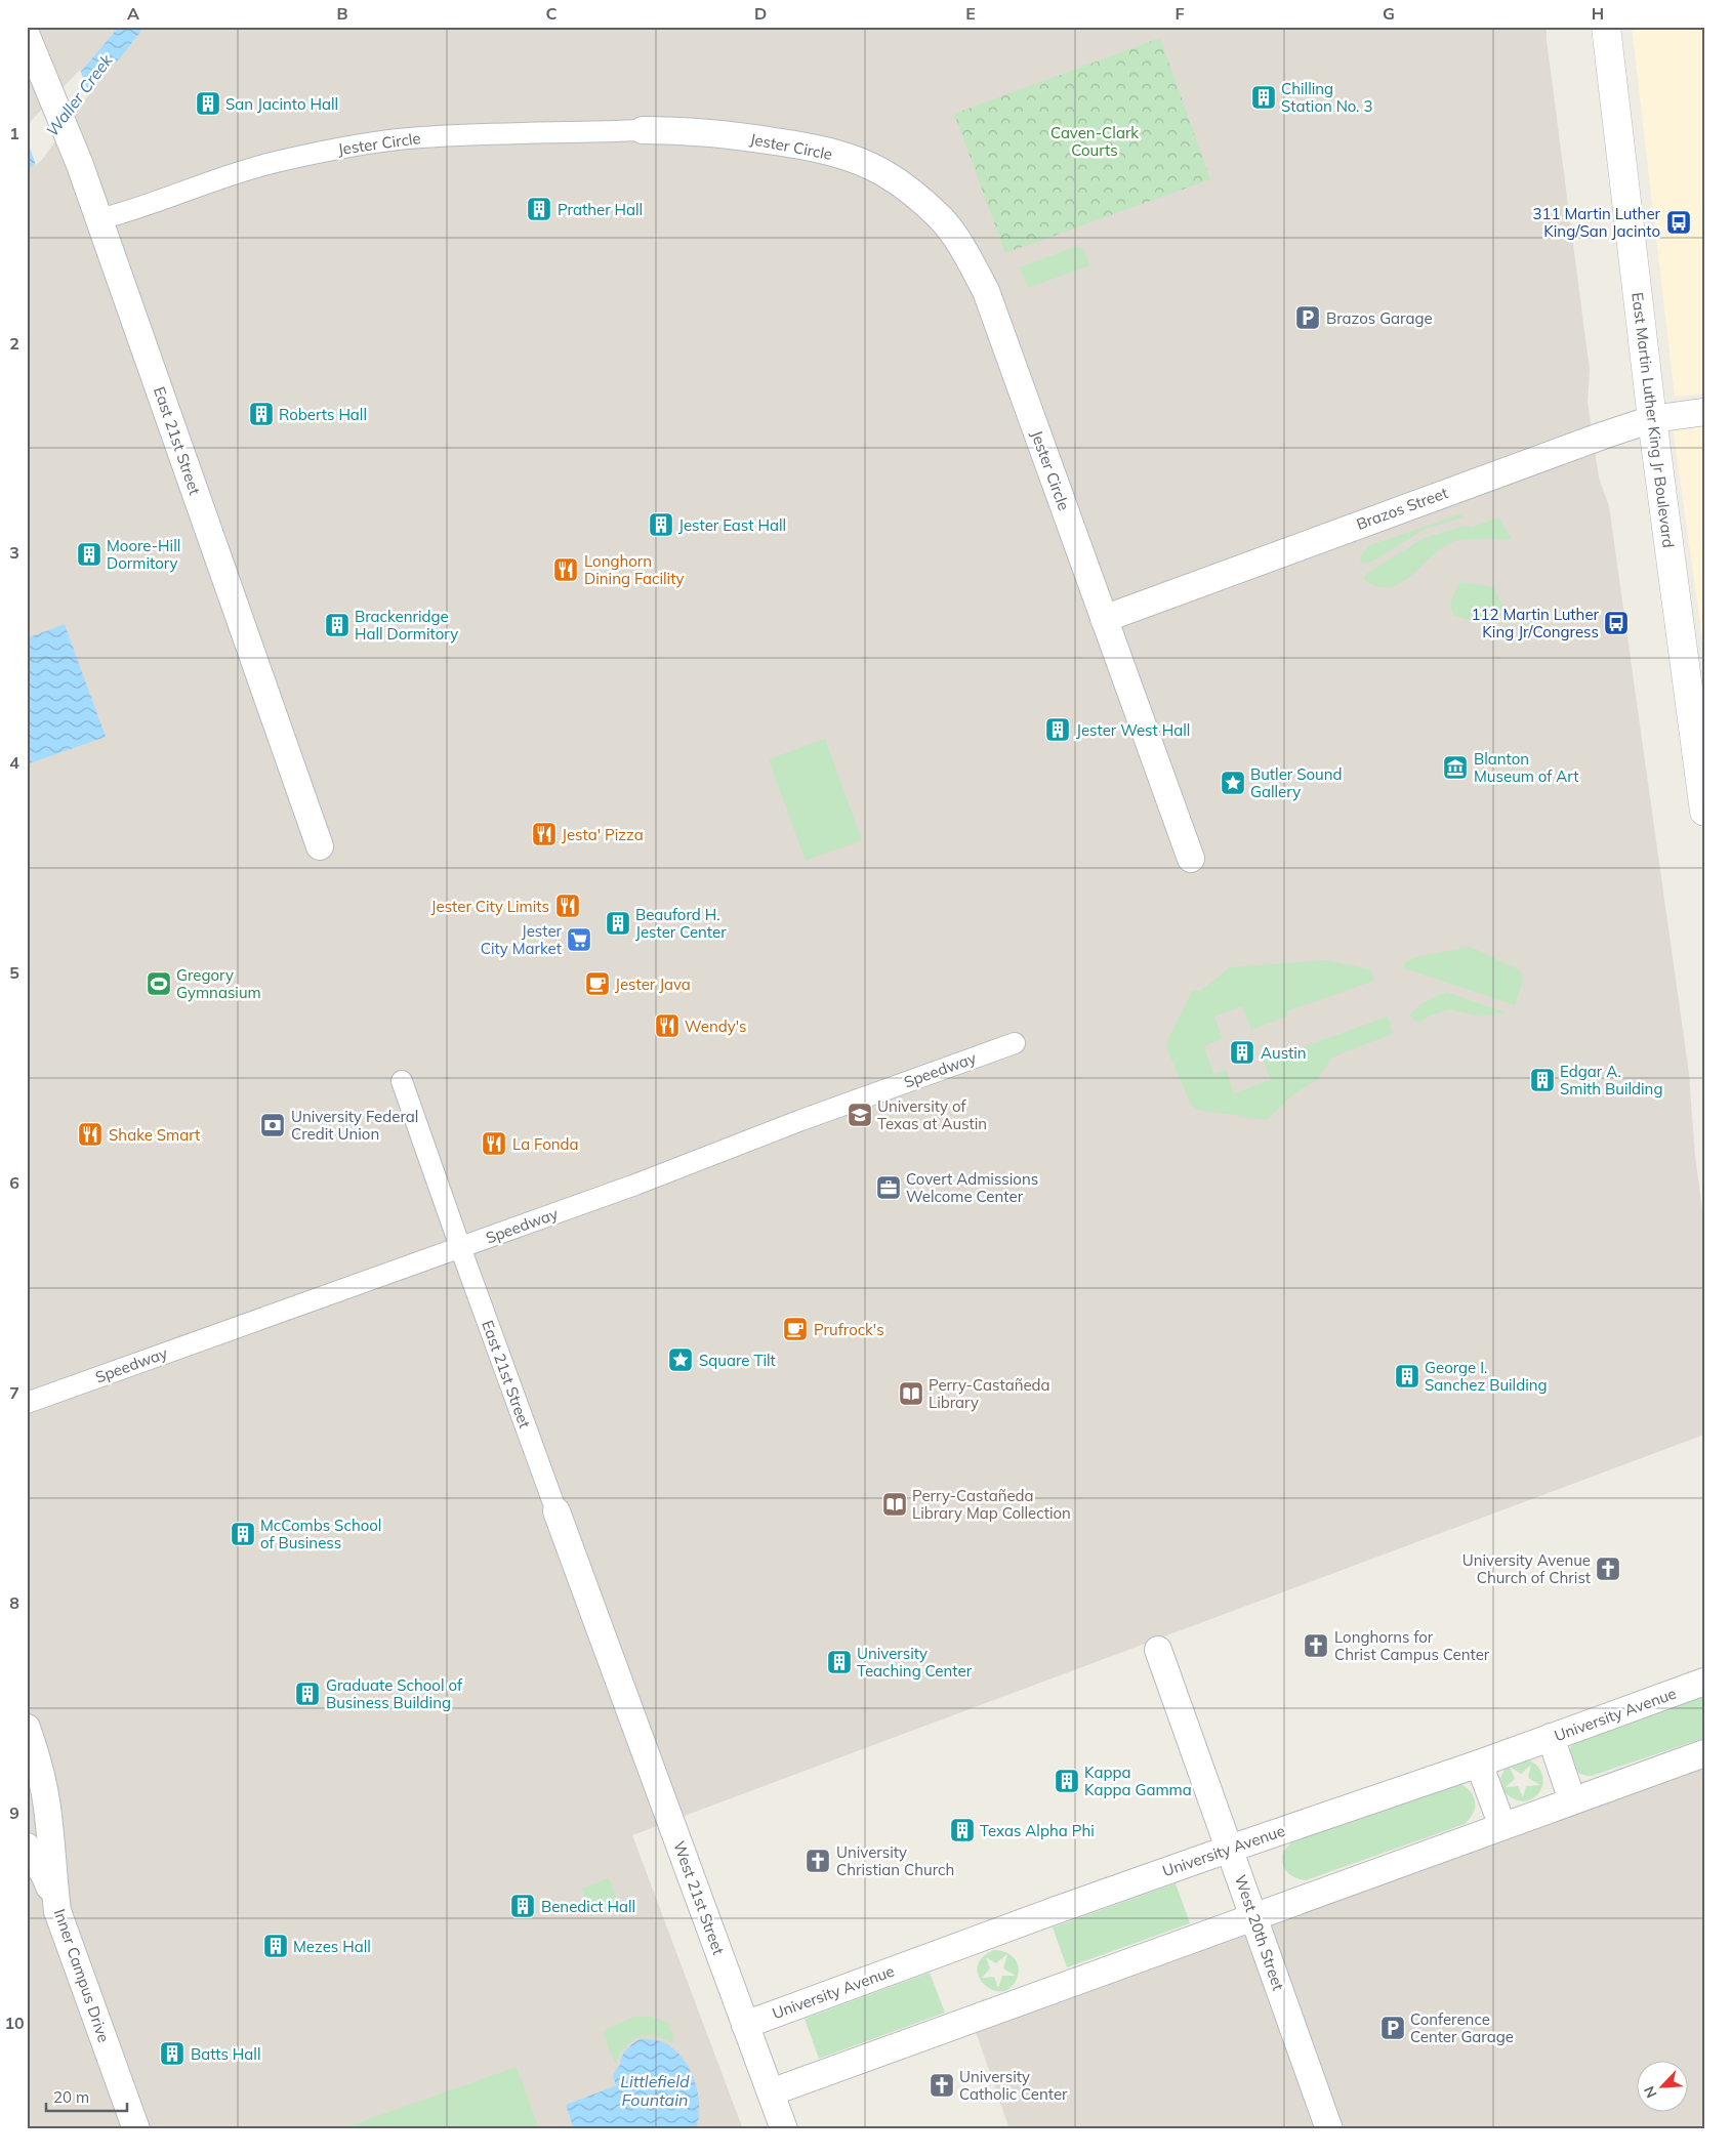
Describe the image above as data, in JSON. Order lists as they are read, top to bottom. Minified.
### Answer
{"streets":{"main road":["East Martin Luther King Jr Boulevard"],"street":["Jester Circle","East 21st Street","Brazos Street","Speedway","University Avenue","West 21st Street","West 20th Street","Inner Campus Drive"]},"crossings":[["Jester Circle","East 21st Street"],["Jester Circle","Brazos Street"],["East Martin Luther King Jr Boulevard","Brazos Street"],["East 21st Street","Speedway"],["East 21st Street","West 21st Street"],["University Avenue","West 21st Street"],["University Avenue","West 20th Street"]],"water":["Waller Creek","Littlefield Fountain"],"parks":["Caven-Clark Courts"],"places":{"building":["Chilling Station No. 3","San Jacinto Hall","Prather Hall","Roberts Hall","Jester East Hall","Moore-Hill Dormitory","Brackenridge Hall Dormitory","Jester West Hall","Beauford H. Jester Center","Austin","Edgar A. Smith Building","George I. Sanchez Building","McCombs School of Business","University Teaching Center","Graduate School of Business Building","Kappa Kappa Gamma","Texas Alpha Phi","Benedict Hall","Mezes Hall","Batts Hall"],"bus stop":["311 Martin Luther King/San Jacinto","112 Martin Luther King Jr/Congress"],"parking":["Brazos Garage","Conference Center Garage"],"restaurant":["Longhorn Dining Facility","Jesta' Pizza","Jester City Limits","Wendy's","Shake Smart","La Fonda"],"museum":["Blanton Museum of Art"],"place":["Butler Sound Gallery","Square Tilt"],"supermarket":["Jester City Market"],"sports":["Gregory Gymnasium"],"cafe":["Jester Java","Prufrock's"],"school or university":["University of Texas at Austin"],"bank":["University Federal Credit Union"],"office":["Covert Admissions Welcome Center"],"library":["Perry-Castañeda Library","Perry-Castañeda Library Map Collection"],"church":["University Avenue Church of Christ","Longhorns for Christ Campus Center","University Christian Church","University Catholic Center"]},"scale_bar":"20 m","north":"bottom left","grid":{"columns":["A","B","C","D","E","F","G","H"],"rows":["1","2","3","4","5","6","7","8","9","10"]}}
